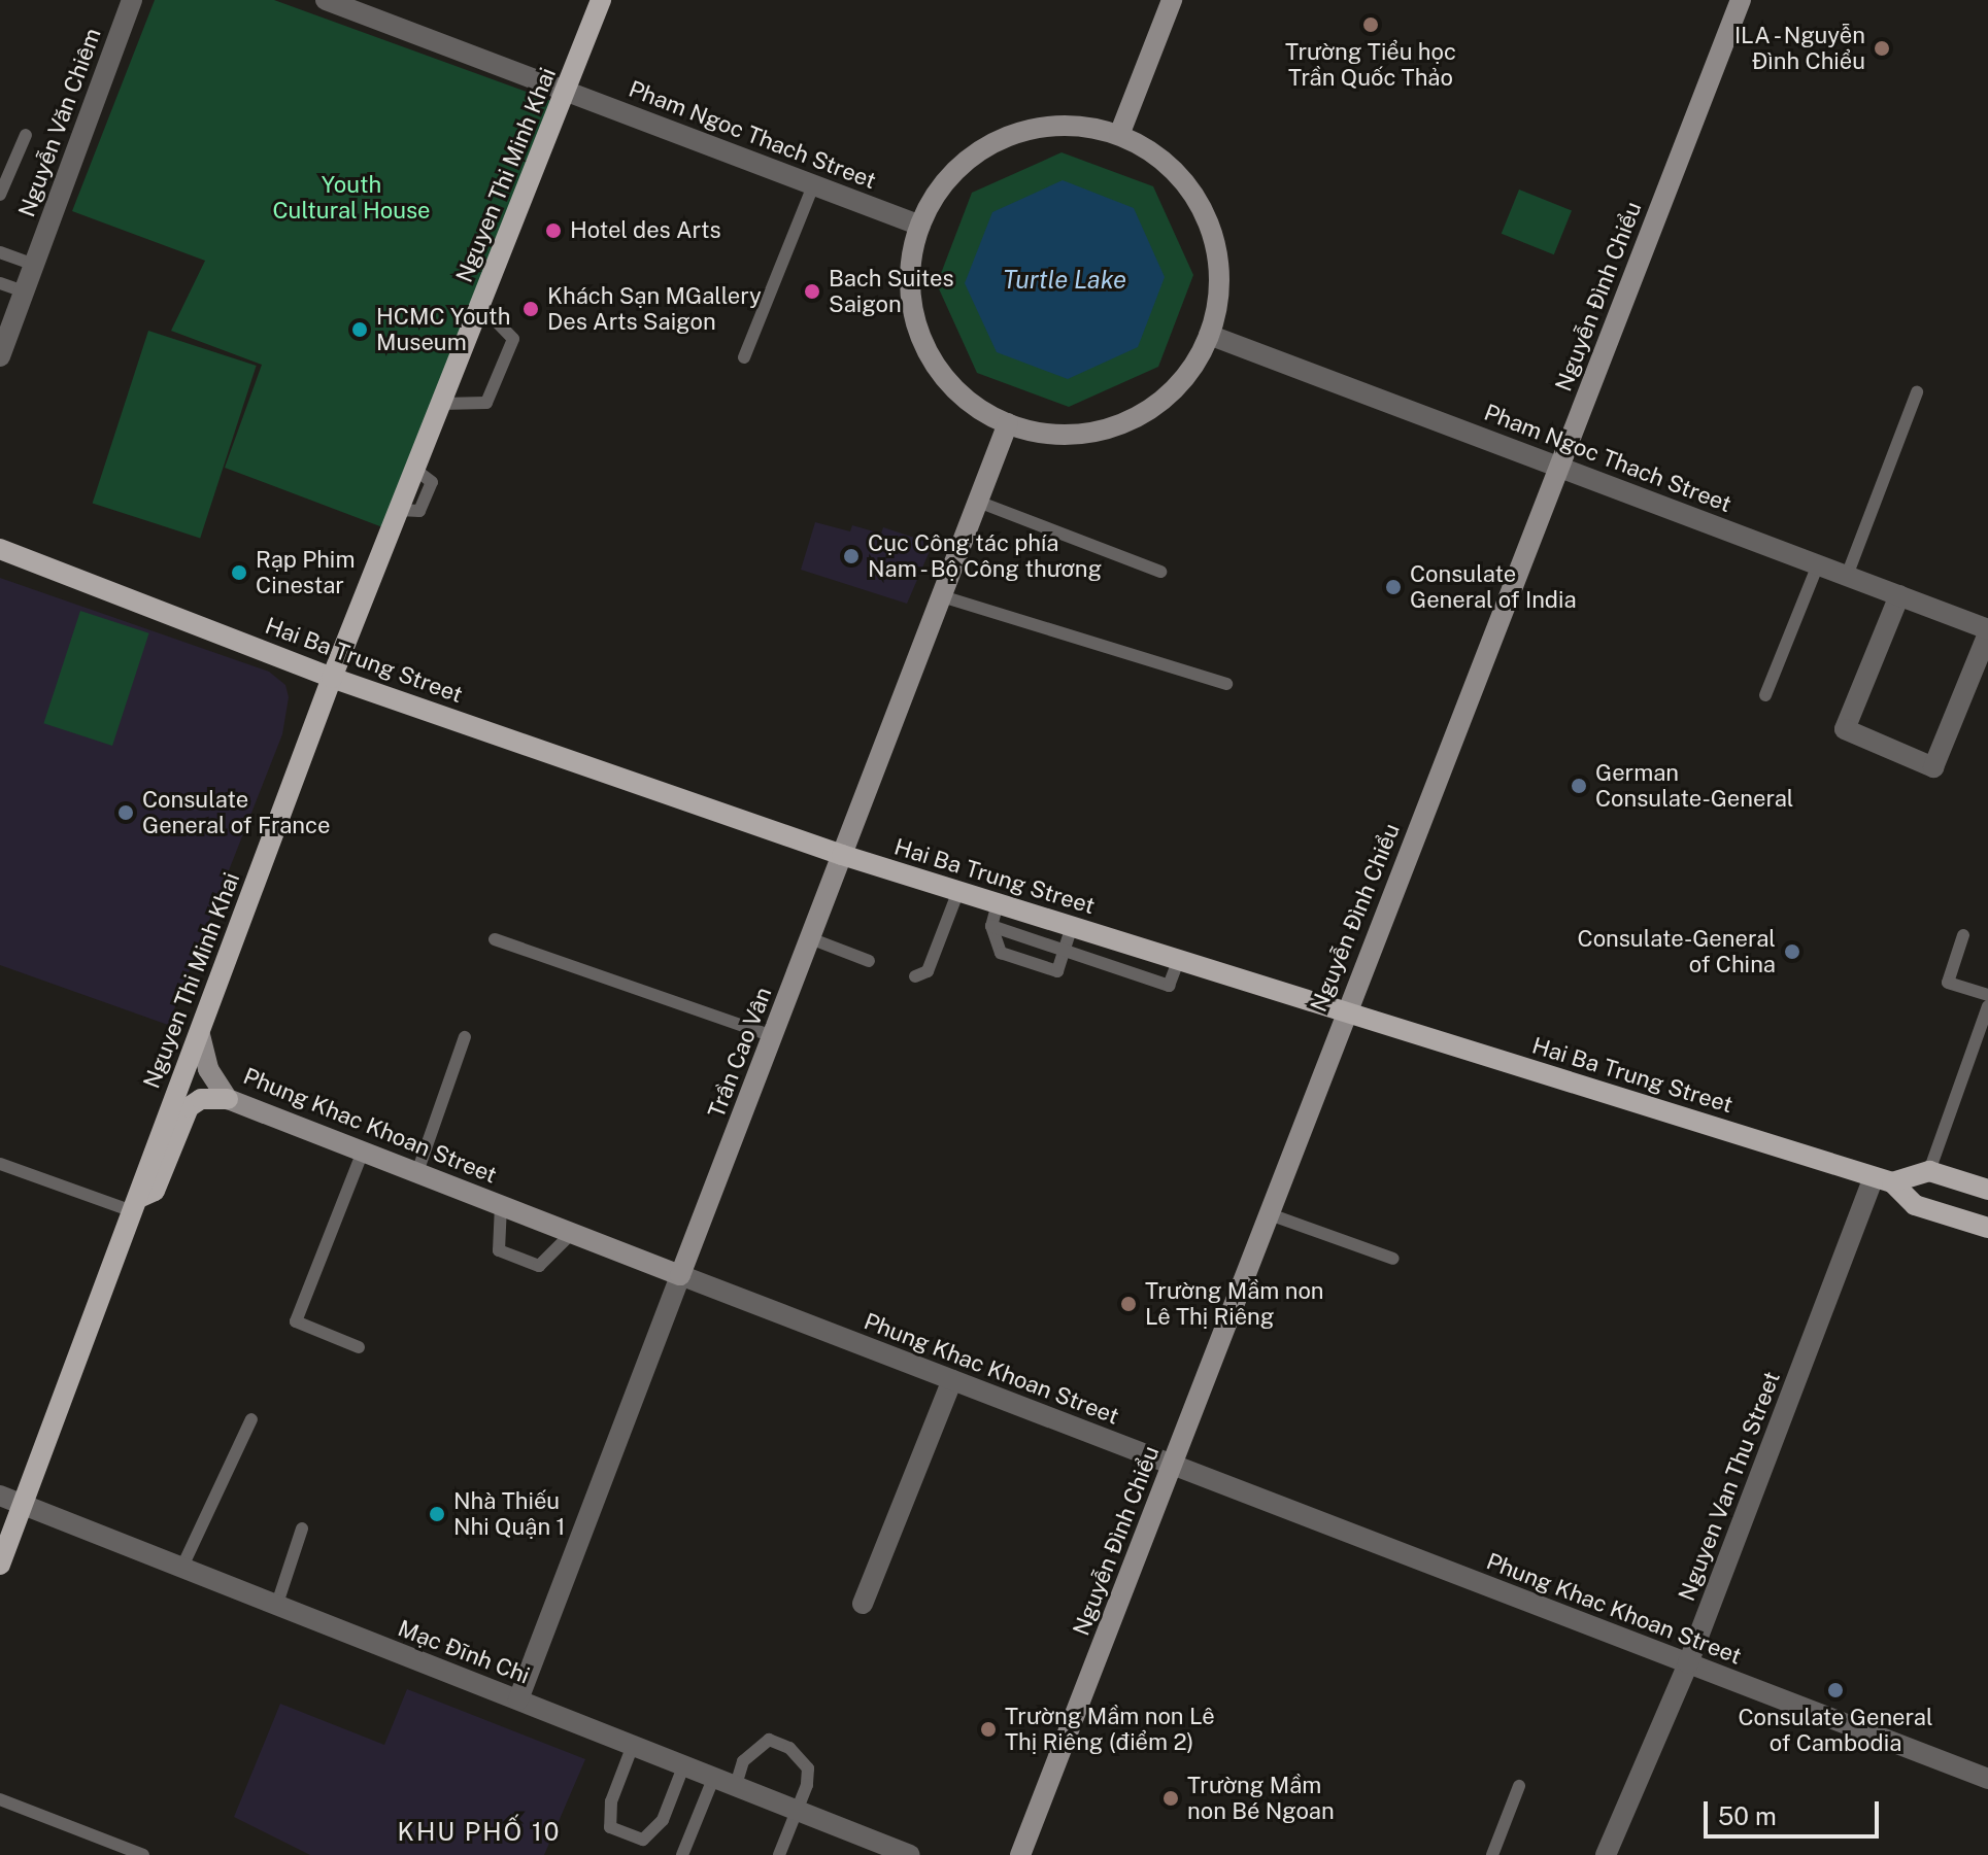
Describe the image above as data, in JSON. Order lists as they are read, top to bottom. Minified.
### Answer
{"streets":{"main road":["Nguyen Thi Minh Khai","Nguyễn Đình Chiểu","Hai Ba Trung Street","Trần Cao Vân","Phung Khac Khoan Street"],"street":["Nguyễn Văn Chiêm","Pham Ngoc Thach Street","Nguyen Van Thu Street","Mạc Đĩnh Chi"]},"crossings":[["Pham Ngoc Thach Street","Nguyen Thi Minh Khai"],["Pham Ngoc Thach Street","Nguyễn Đình Chiểu"],["Nguyen Thi Minh Khai","Hai Ba Trung Street"],["Nguyen Thi Minh Khai","Phung Khac Khoan Street"],["Nguyen Thi Minh Khai","Mạc Đĩnh Chi"],["Nguyễn Đình Chiểu","Hai Ba Trung Street"],["Nguyễn Đình Chiểu","Phung Khac Khoan Street"],["Hai Ba Trung Street","Trần Cao Vân"],["Hai Ba Trung Street","Nguyen Van Thu Street"],["Trần Cao Vân","Phung Khac Khoan Street"],["Trần Cao Vân","Mạc Đĩnh Chi"],["Phung Khac Khoan Street","Nguyen Van Thu Street"]],"districts":["KHU PHỐ 10"],"water":["Turtle Lake"],"parks":["Youth Cultural House"],"places":["Trường Tiểu học Trần Quốc Thảo","ILA - Nguyễn Đình Chiểu","Hotel des Arts","Bach Suites Saigon","Khách Sạn MGallery Des Arts Saigon","HCMC Youth Museum","Cục Công tác phía Nam - Bộ Công thương","Rạp Phim Cinestar","Consulate General of India","German Consulate-General","Consulate General of France","Consulate-General of China","Trường Mầm non Lê Thị Riêng","Nhà Thiếu Nhi Quận 1","Consulate General of Cambodia","Trường Mầm non Lê Thị Riêng (điểm 2)","Trường Mầm non Bé Ngoan"],"scale_bar":"50 m"}
